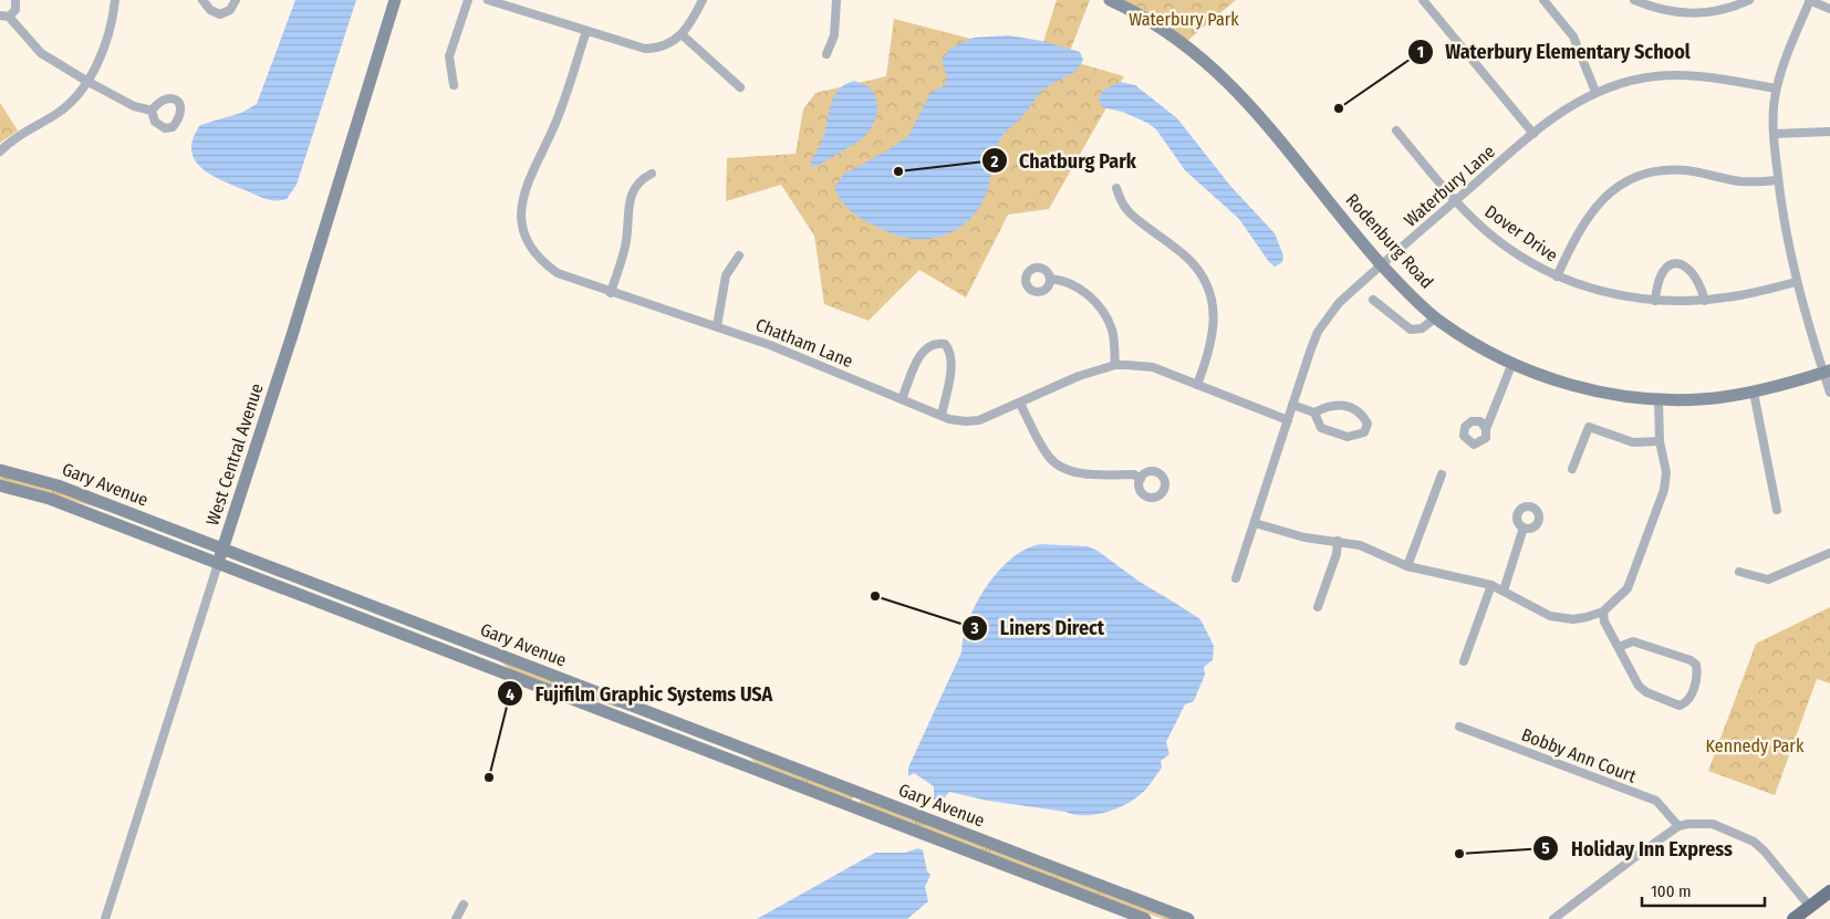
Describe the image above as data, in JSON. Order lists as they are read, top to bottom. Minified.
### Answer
{"streets":{"main road":["Rodenburg Road","West Central Avenue","Gary Avenue"],"street":["Waterbury Lane","Dover Drive","Chatham Lane","Bobby Ann Court"]},"crossings":[["Waterbury Lane","Dover Drive"],["Waterbury Lane","Rodenburg Road"],["Waterbury Lane","Chatham Lane"],["West Central Avenue","Gary Avenue"]],"parks":["Waterbury Park","Kennedy Park"],"places":["Waterbury Elementary School","Chatburg Park","Liners Direct","Fujifilm Graphic Systems USA","Holiday Inn Express"],"scale_bar":"100 m"}
